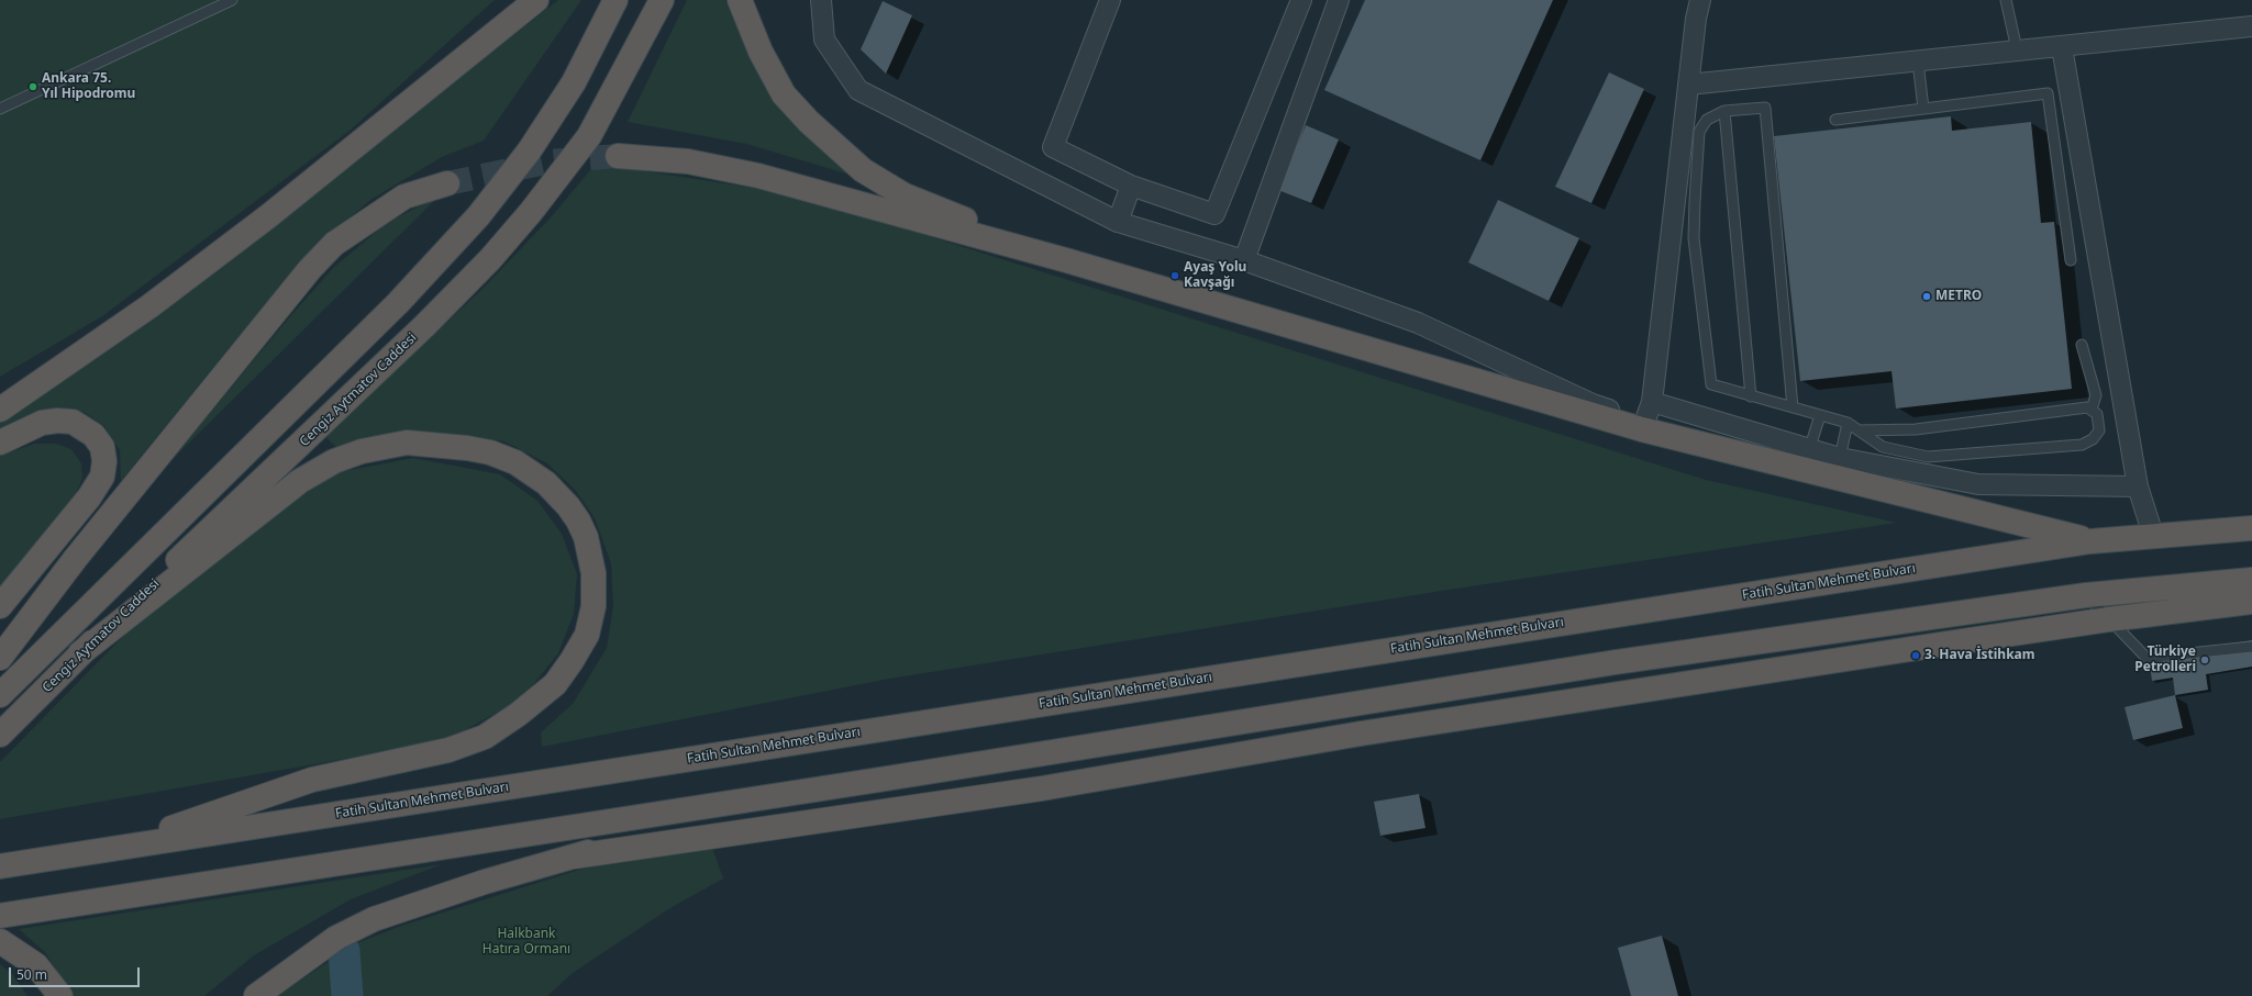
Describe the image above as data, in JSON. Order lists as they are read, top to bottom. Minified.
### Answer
{"streets":{"highway":["Cengiz Aytmatov Caddesi","Fatih Sultan Mehmet Bulvarı"]},"parks":["Halkbank Hatıra Ormanı"],"places":["Ankara 75. Yıl Hipodromu","Ayaş Yolu Kavşağı","METRO","3. Hava İstihkam","Türkiye Petrolleri"],"scale_bar":"50 m"}
